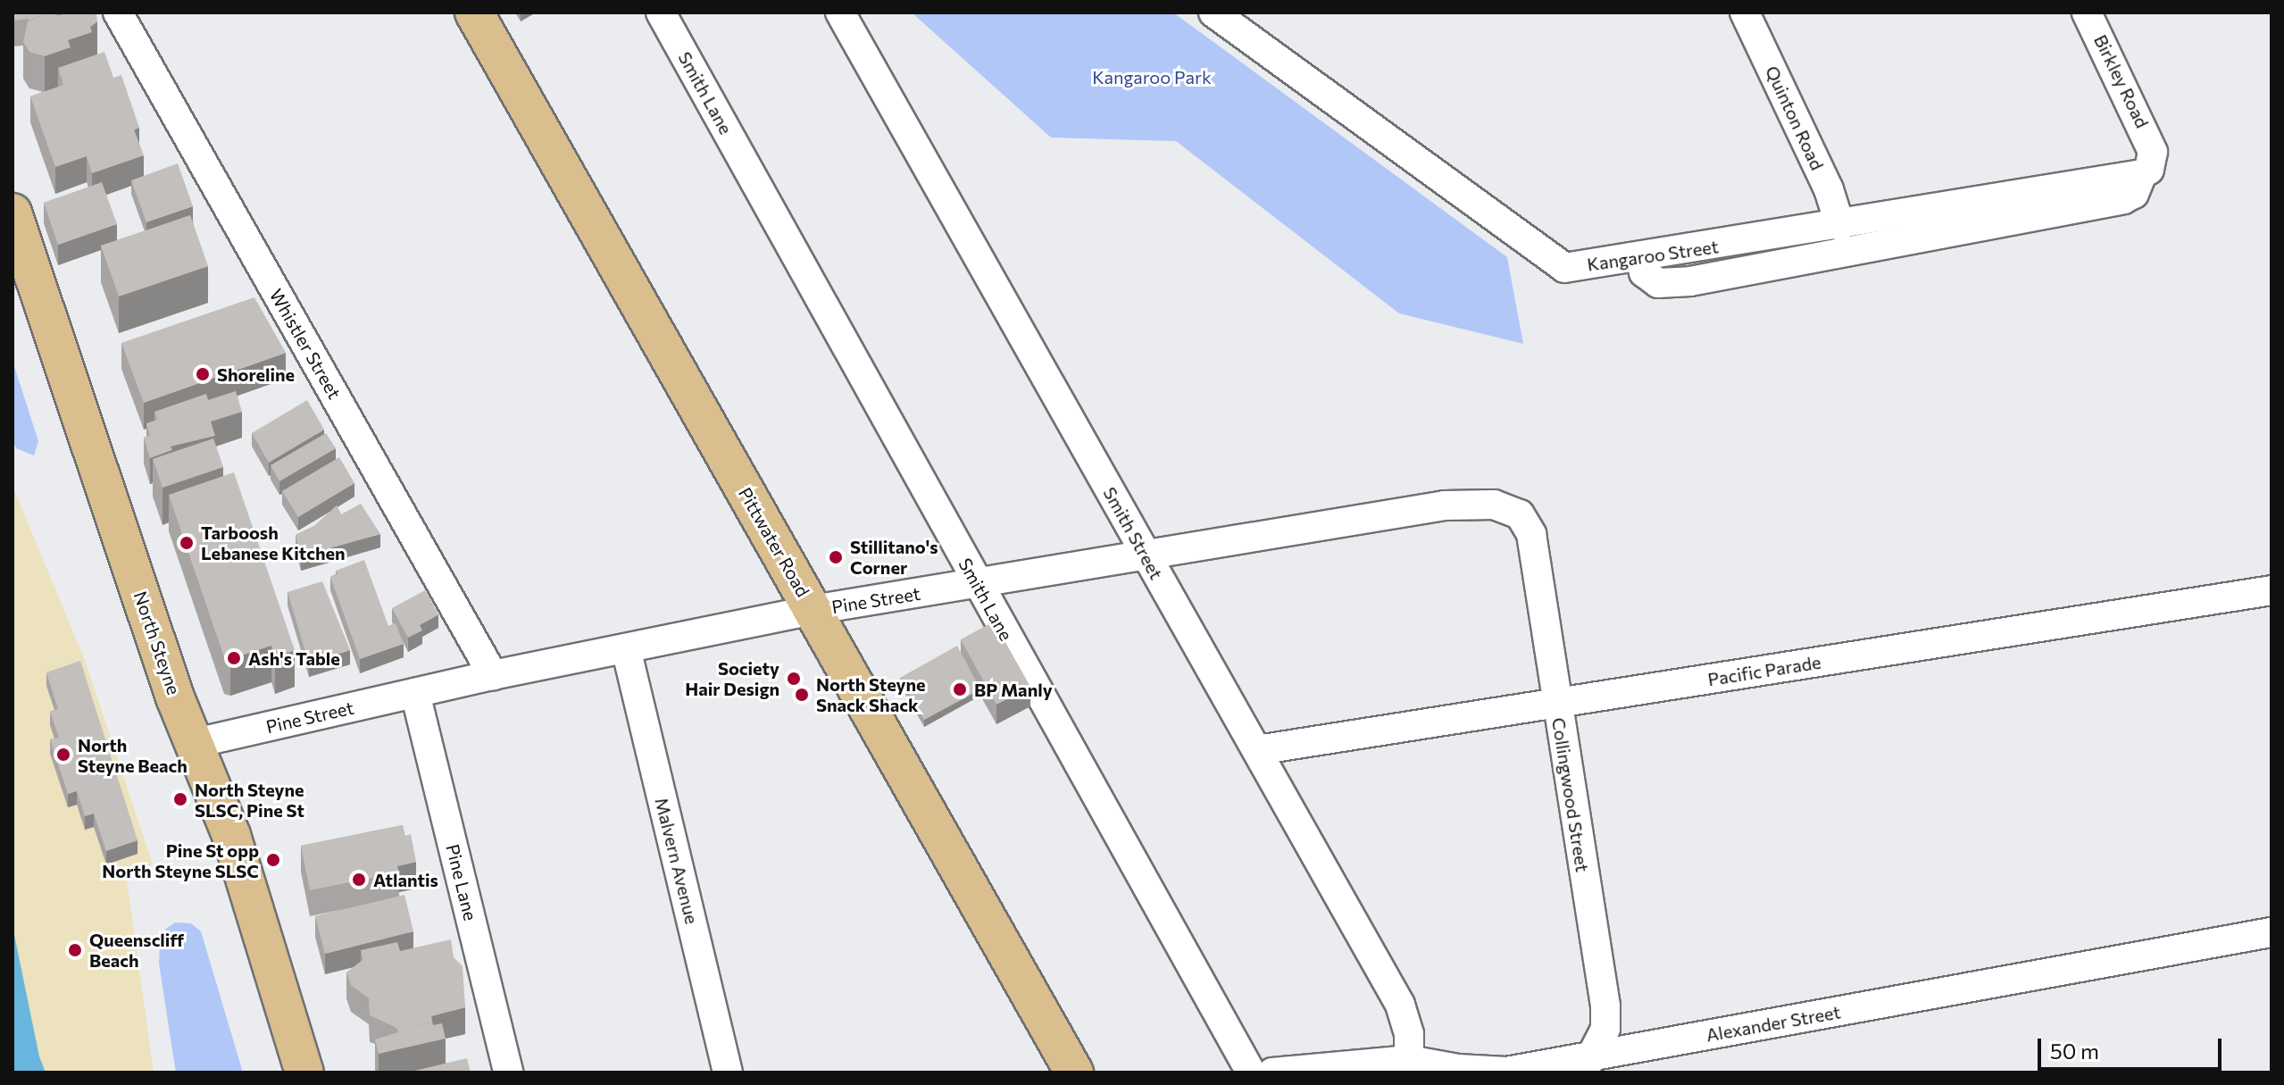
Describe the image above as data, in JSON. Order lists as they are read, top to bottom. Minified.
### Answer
{"streets":{"main road":["Pittwater Road","North Steyne"],"street":["Birkley Road","Smith Lane","Quinton Road","Kangaroo Street","Whistler Street","Smith Street","Pine Street","Pacific Parade","Collingwood Street","Malvern Avenue","Pine Lane","Alexander Street"]},"crossings":[["Birkley Road","Kangaroo Street"],["Smith Lane","Pine Street"],["Quinton Road","Kangaroo Street"],["Whistler Street","Pine Street"],["Smith Street","Pine Street"],["Smith Street","Pacific Parade"],["Smith Street","Alexander Street"],["Pittwater Road","Pine Street"],["Pine Street","North Steyne"],["Pine Street","Collingwood Street"],["Pine Street","Malvern Avenue"],["Pine Street","Pine Lane"],["Pacific Parade","Collingwood Street"],["Collingwood Street","Alexander Street"]],"parks":["Kangaroo Park"],"places":["Shoreline","Tarboosh Lebanese Kitchen","Stillitano's Corner","Ash's Table","Society Hair Design","BP Manly","North Steyne Snack Shack","North Steyne Beach","North Steyne SLSC, Pine St","Pine St opp North Steyne SLSC","Atlantis","Queenscliff Beach"],"scale_bar":"50 m"}
